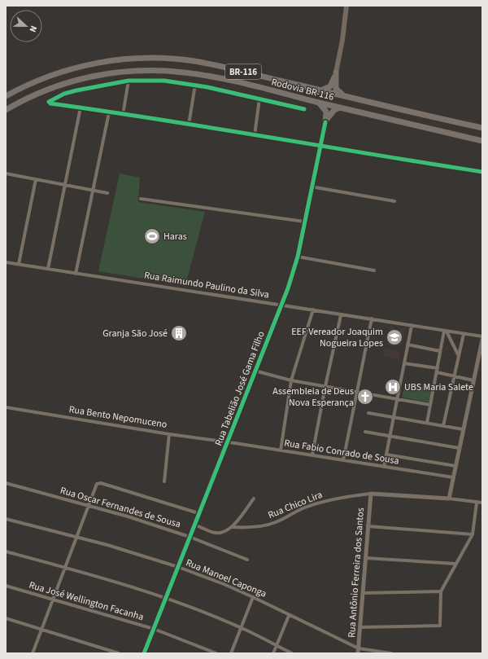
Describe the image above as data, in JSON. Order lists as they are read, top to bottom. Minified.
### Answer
{"streets":{"highway":["BR-116","Rodovia BR-116"],"street":["Rua Raimundo Paulino da Silva","Rua Tabelião José Gama Filho","Rua Bento Nepomuceno","Rua Fabio Conrado de Sousa","Rua Chico Lira","Rua Oscar Fernandes de Sousa","Rua Antônio Ferreira dos Santos","Rua Manoel Caponga","Rua José Wellington Facanha"]},"crossings":[["Rua Raimundo Paulino da Silva","Rua Tabelião José Gama Filho"],["Rua Tabelião José Gama Filho","Rua Bento Nepomuceno"],["Rua Tabelião José Gama Filho","Rua Fabio Conrado de Sousa"],["Rua Tabelião José Gama Filho","Rua Chico Lira"],["Rua Tabelião José Gama Filho","Rua Oscar Fernandes de Sousa"],["Rua Tabelião José Gama Filho","Rua Manoel Caponga"],["Rua Tabelião José Gama Filho","Rua José Wellington Facanha"],["Rua Bento Nepomuceno","Rua Fabio Conrado de Sousa"],["Rua Chico Lira","Rua Antônio Ferreira dos Santos"],["Rua Antônio Ferreira dos Santos","Rua Manoel Caponga"]],"places":{"sports":["Haras"],"building":["Granja São José"],"school or university":["EEF Vereador Joaquim Nogueira Lopes"],"hospital":["UBS Maria Salete"],"church":["Assembleia de Deus Nova Esperança"]},"north":"right"}
